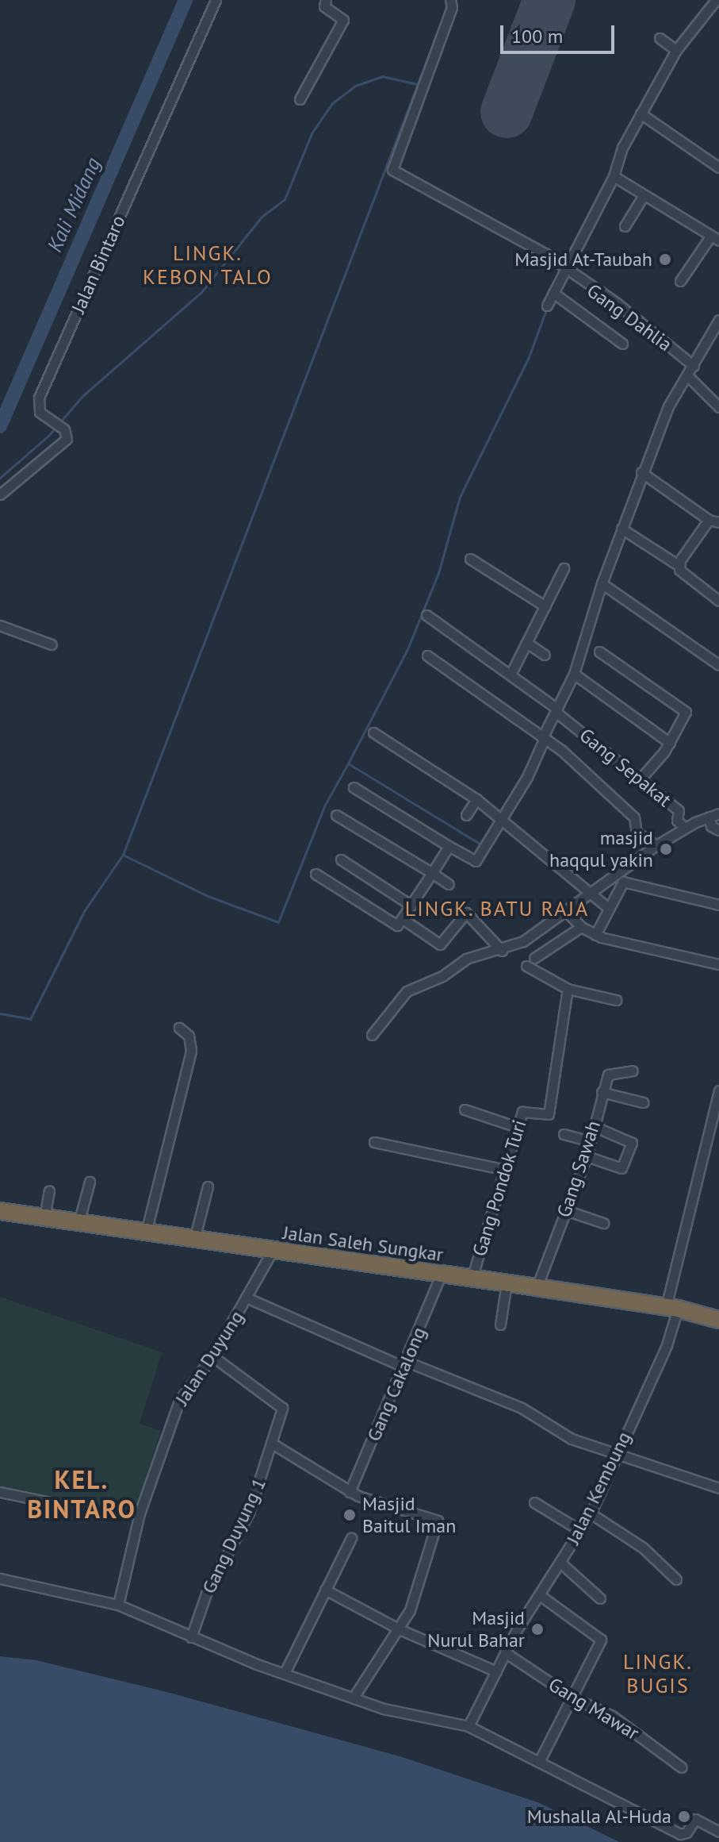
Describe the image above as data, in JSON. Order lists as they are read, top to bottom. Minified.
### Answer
{"streets":{"highway":["Jalan Saleh Sungkar"],"street":["Jalan Bintaro","Gang Dahlia","Gang Sepakat","Gang Sawah","Gang Pondok Turi","Jalan Duyung","Gang Cakalong","Jalan Kembung","Gang Duyung 1","Gang Mawar"]},"crossings":[["Gang Sawah","Jalan Saleh Sungkar"],["Gang Pondok Turi","Jalan Saleh Sungkar"],["Jalan Saleh Sungkar","Jalan Duyung"],["Jalan Saleh Sungkar","Gang Cakalong"],["Jalan Saleh Sungkar","Jalan Kembung"],["Jalan Duyung","Gang Duyung 1"],["Jalan Kembung","Gang Mawar"]],"districts":["LINGK. KEBON TALO","LINGK. BATU RAJA","KEL. BINTARO","LINGK. BUGIS"],"water":["Kali Midang"],"places":["Masjid At-Taubah","masjid haqqul yakin","Masjid Baitul Iman","Masjid Nurul Bahar","Mushalla Al-Huda"],"scale_bar":"100 m"}
